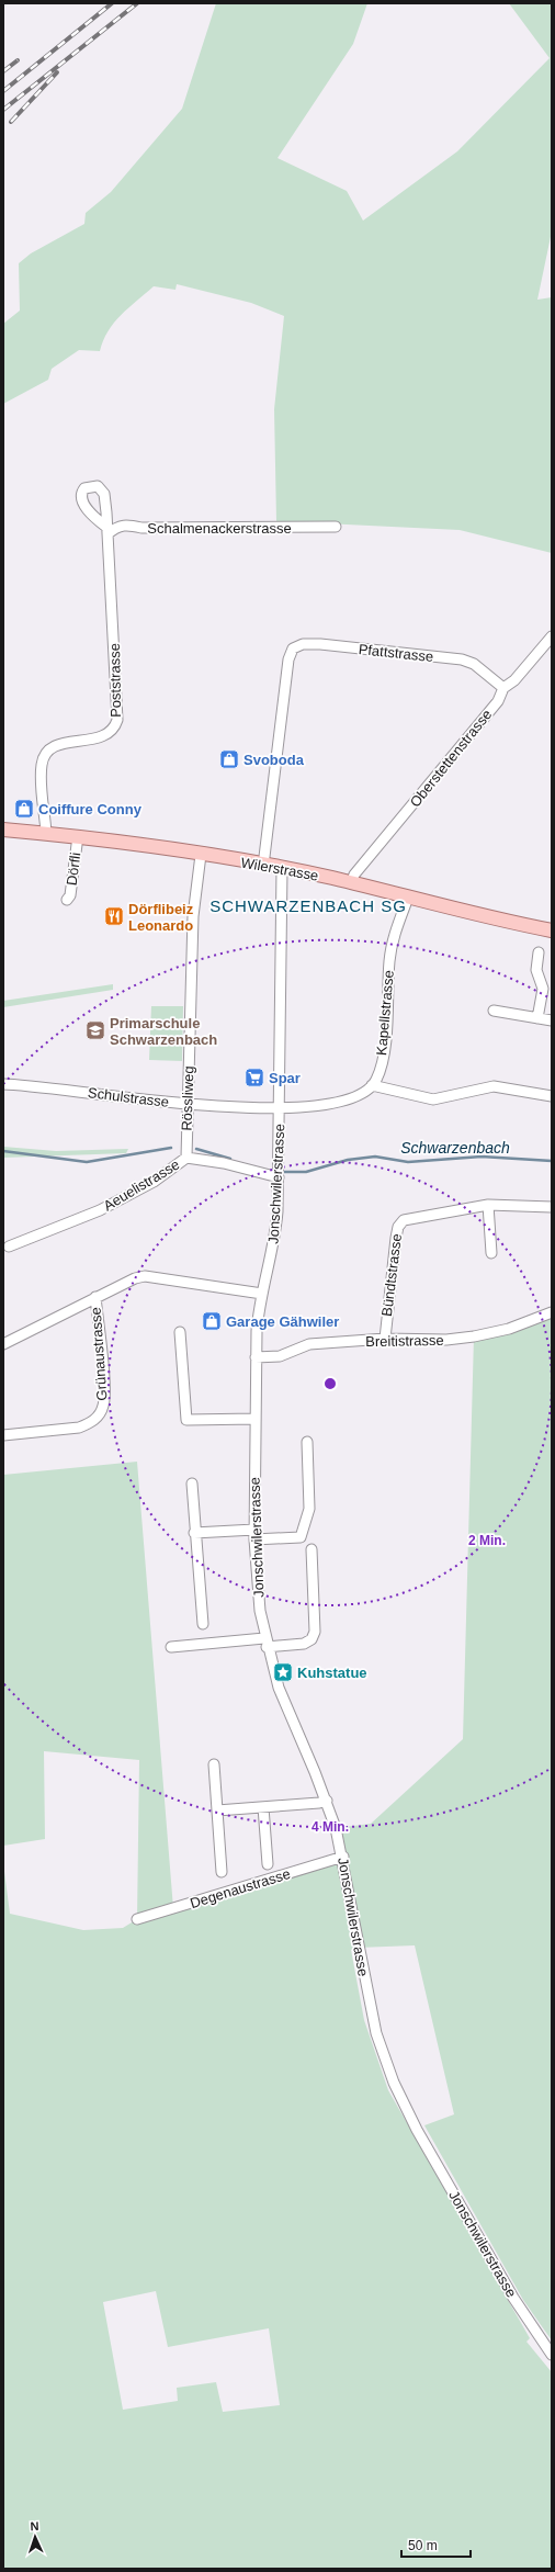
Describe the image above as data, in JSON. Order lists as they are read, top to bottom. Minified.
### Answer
{"streets":{"main road":["Wilerstrasse"],"street":["Schalmenackerstrasse","Pfattstrasse","Poststrasse","Oberstettenstrasse","Dörfli","Kapellstrasse","Schulstrasse","Rössliweg","Jonschwilerstrasse","Aeuelistrasse","Bündtstrasse","Breitistrasse","Grünaustrasse","Degenaustrasse"]},"crossings":[["Schalmenackerstrasse","Poststrasse"],["Pfattstrasse","Oberstettenstrasse"],["Pfattstrasse","Wilerstrasse"],["Poststrasse","Wilerstrasse"],["Oberstettenstrasse","Wilerstrasse"],["Dörfli","Wilerstrasse"],["Wilerstrasse","Kapellstrasse"],["Wilerstrasse","Rössliweg"],["Wilerstrasse","Jonschwilerstrasse"],["Schulstrasse","Rössliweg"],["Schulstrasse","Jonschwilerstrasse"],["Rössliweg","Aeuelistrasse"],["Jonschwilerstrasse","Aeuelistrasse"],["Jonschwilerstrasse","Breitistrasse"],["Jonschwilerstrasse","Grünaustrasse"],["Jonschwilerstrasse","Degenaustrasse"],["Bündtstrasse","Breitistrasse"]],"districts":["SCHWARZENBACH SG"],"water":["Schwarzenbach"],"places":{"shop":["Svoboda","Coiffure Conny","Garage Gähwiler"],"restaurant":["Dörflibeiz Leonardo"],"school or university":["Primarschule Schwarzenbach"],"supermarket":["Spar"],"place":["Kuhstatue"]},"scale_bar":"50 m","north":"top","rings":["2 Min.","4 Min."]}
